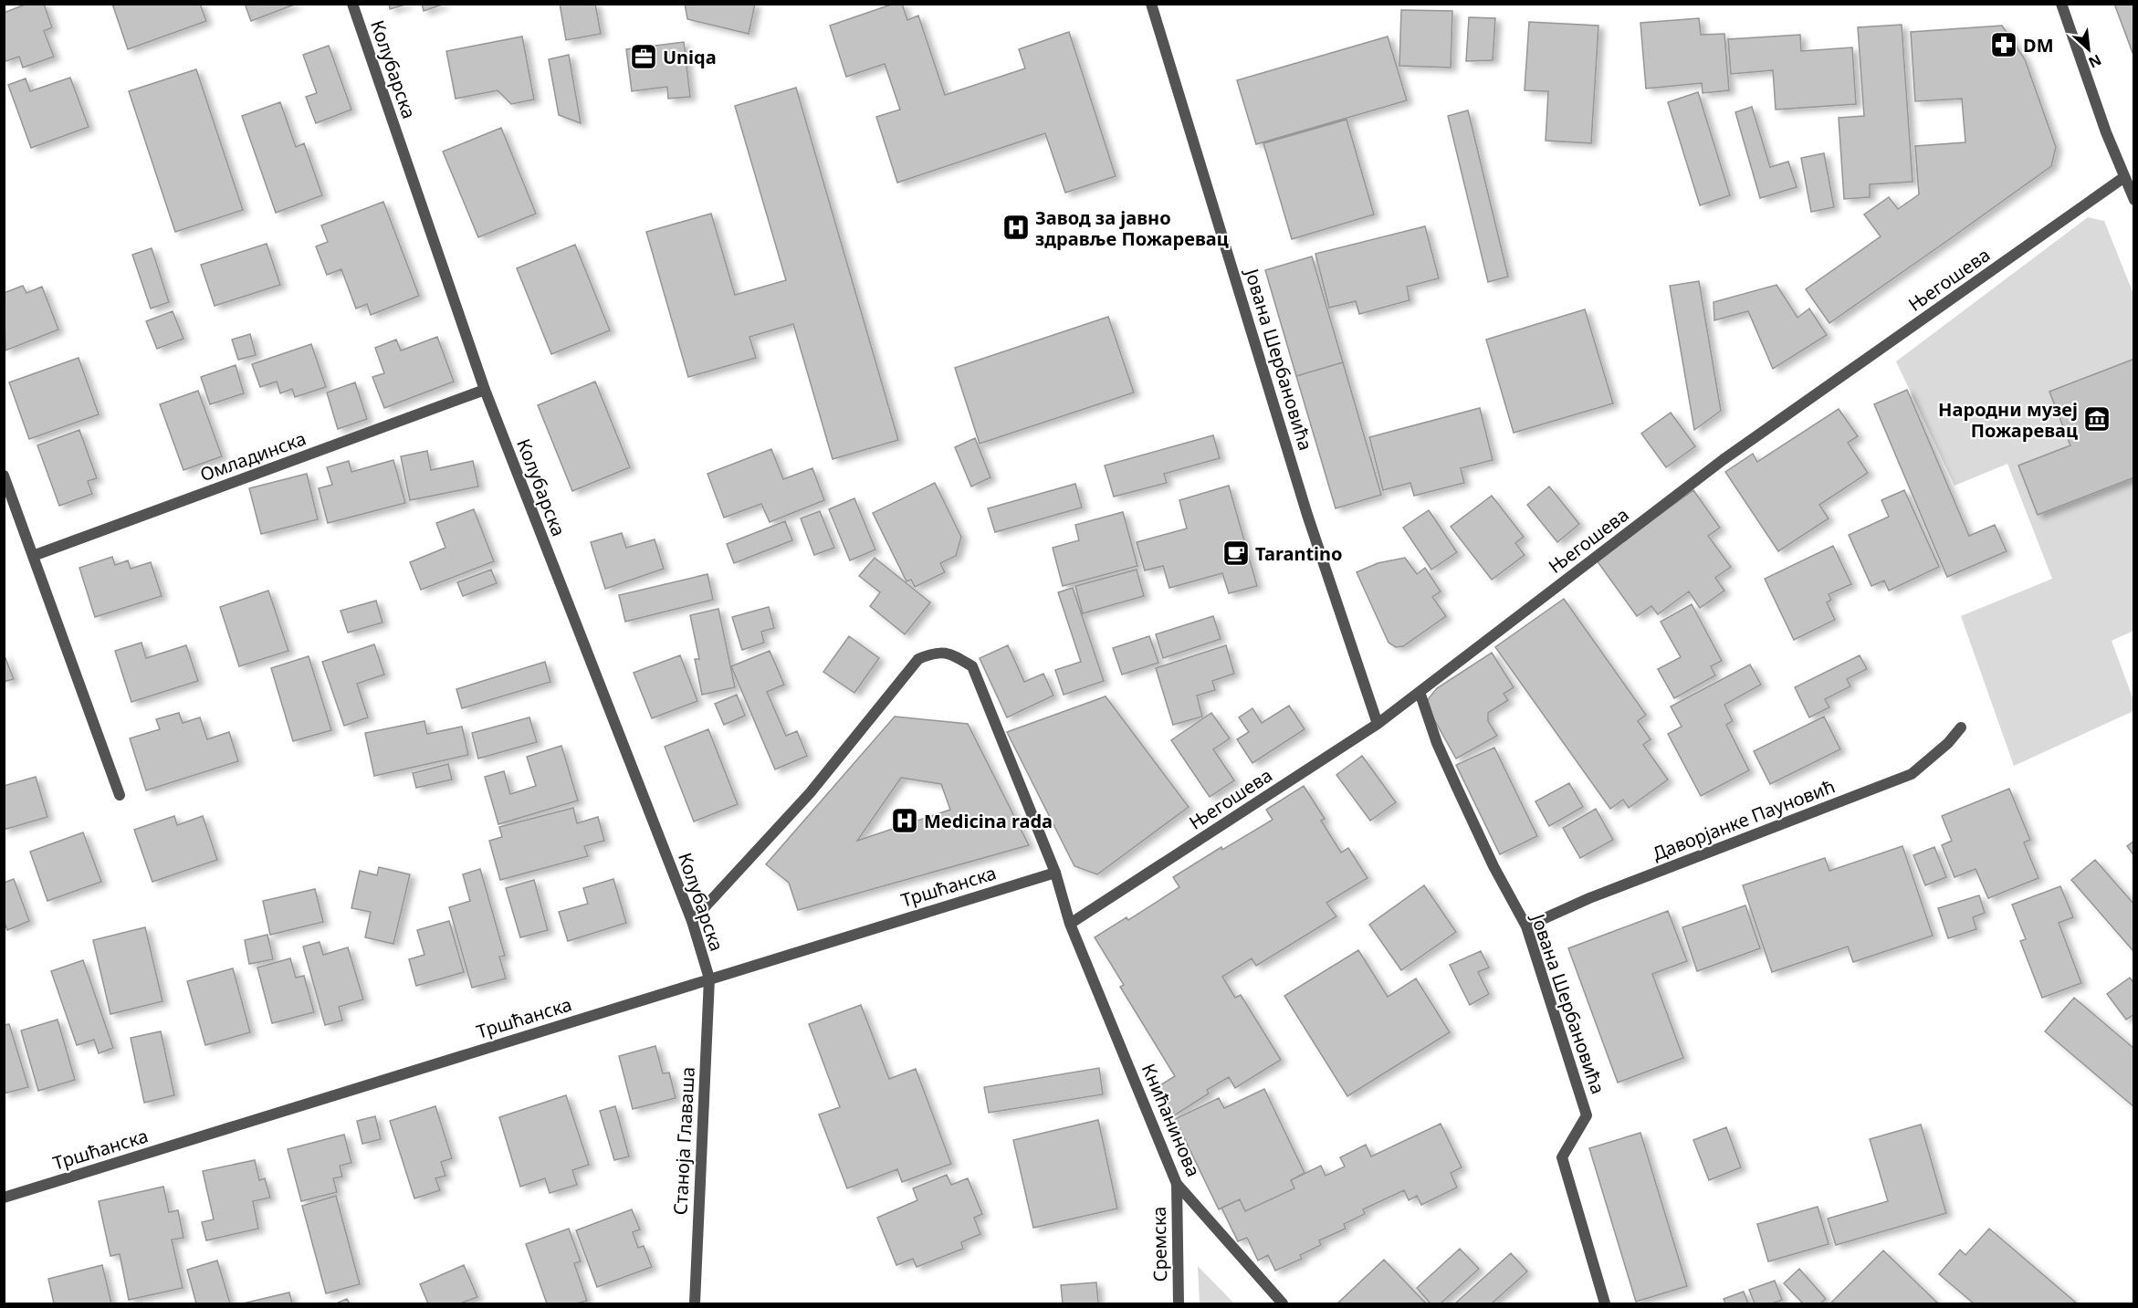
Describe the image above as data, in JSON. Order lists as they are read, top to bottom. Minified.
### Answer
{"streets":{"street":["Колубарска","Његошева","Јована Шербановића","Омладинска","Даворјанке Пауновић","Тршћанска","Книћанинова","Станоја Главаша","Сремска"]},"crossings":[["Колубарска","Омладинска"],["Колубарска","Тршћанска"],["Колубарска","Книћанинова"],["Колубарска","Станоја Главаша"],["Његошева","Јована Шербановића"],["Његошева","Книћанинова"],["Јована Шербановића","Даворјанке Пауновић"],["Тршћанска","Книћанинова"],["Тршћанска","Станоја Главаша"],["Книћанинова","Сремска"]],"places":{"pharmacy":["DM"],"office":["Uniqa"],"hospital":["Завод за јавно здравље Пожаревац","Medicina rada"],"museum":["Народни музеј Пожаревац"],"cafe":["Tarantino"]},"north":"bottom right"}
